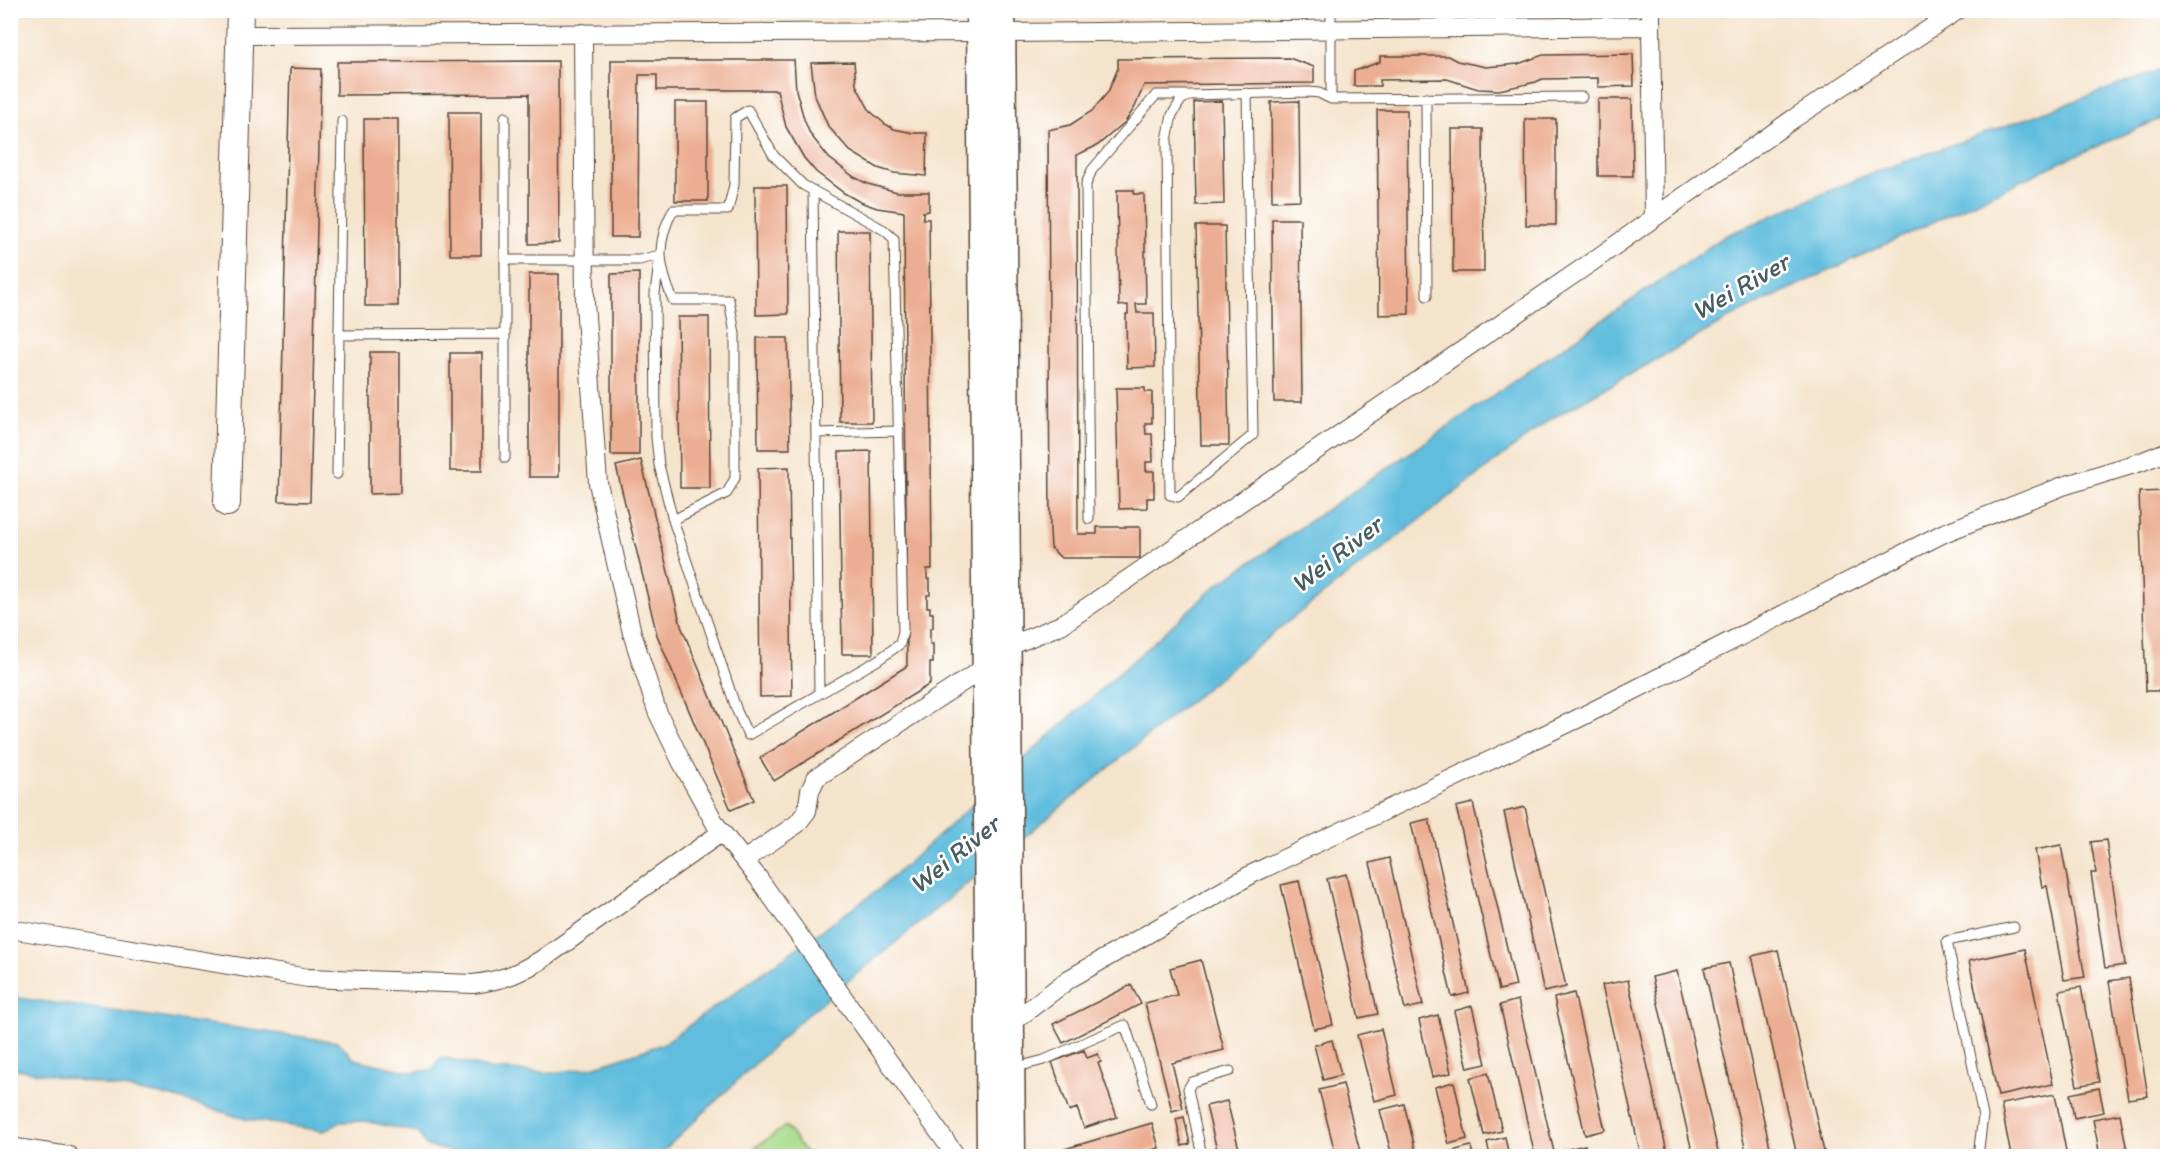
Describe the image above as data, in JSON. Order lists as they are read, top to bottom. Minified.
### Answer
{"water":["Wei River"]}
